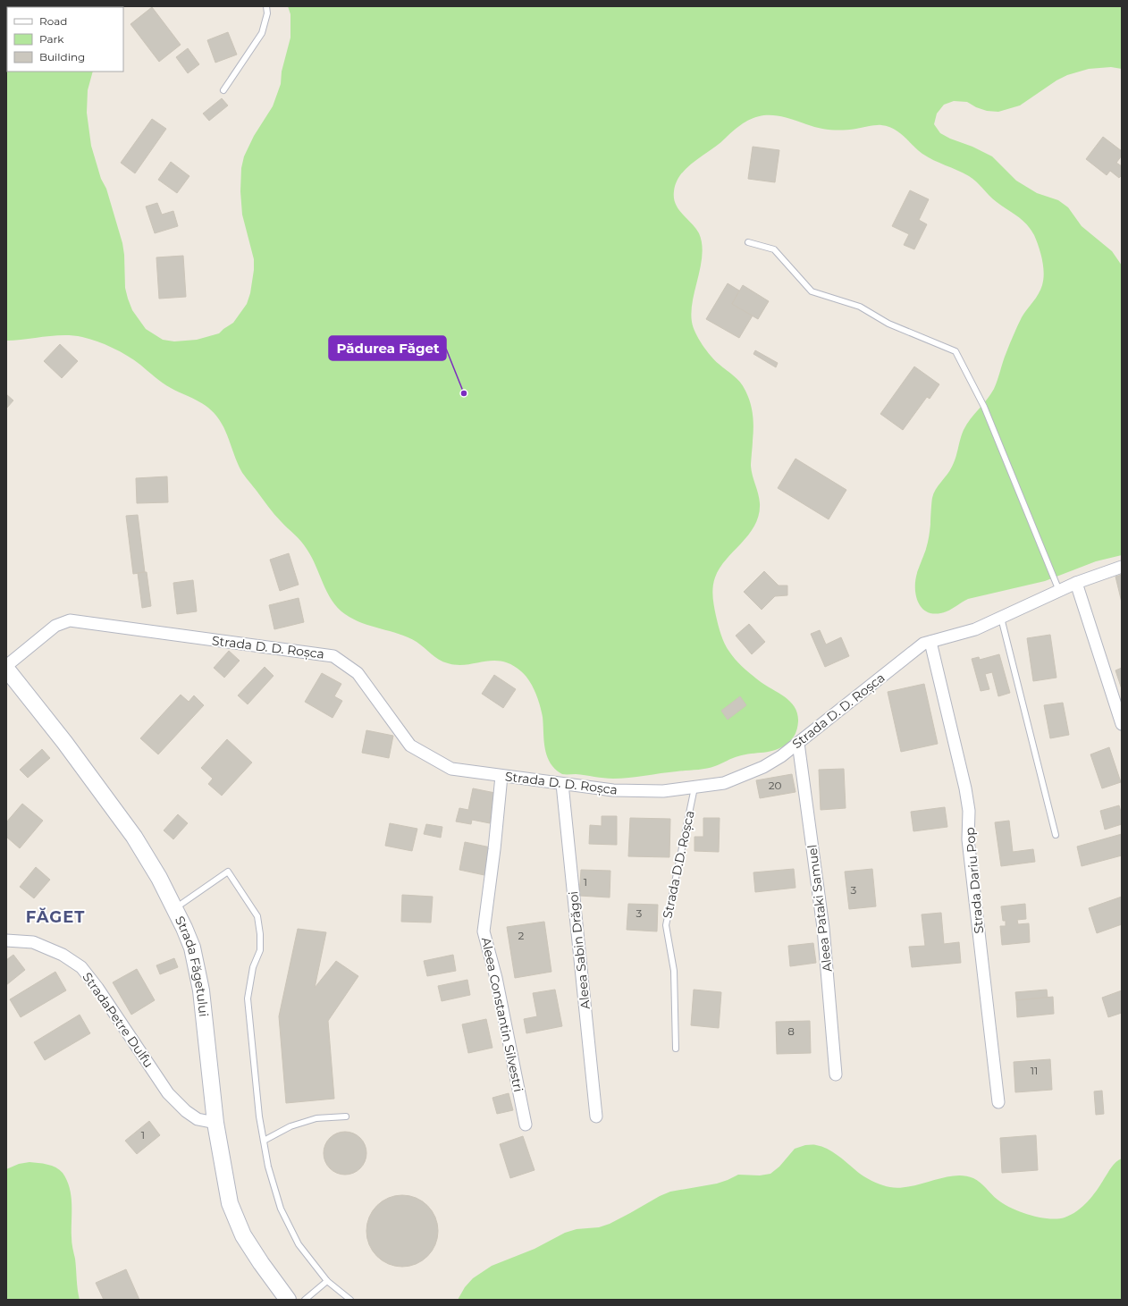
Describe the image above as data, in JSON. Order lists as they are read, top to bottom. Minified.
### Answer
{"streets":{"main road":["Strada Făgetului"],"street":["Strada D. D. Roșca","Strada Dariu Pop","Aleea Pataki Samuel","Aleea Sabin Drăgoi","Aleea Constantin Silvestri","StradaPetre Dulfu"],"lane":["Strada D.D. Roșca"]},"crossings":[["Strada D. D. Roșca","Strada D.D. Roșca"],["Strada D. D. Roșca","Strada Dariu Pop"],["Strada D. D. Roșca","Aleea Pataki Samuel"],["Strada D. D. Roșca","Aleea Sabin Drăgoi"],["Strada D. D. Roșca","Aleea Constantin Silvestri"],["Strada Făgetului","StradaPetre Dulfu"]],"districts":["FĂGET"],"places":["Pădurea Făget"],"house_numbers":["20","1","3","3","2","8","11","1"],"legend":["Road","Park","Building"]}
